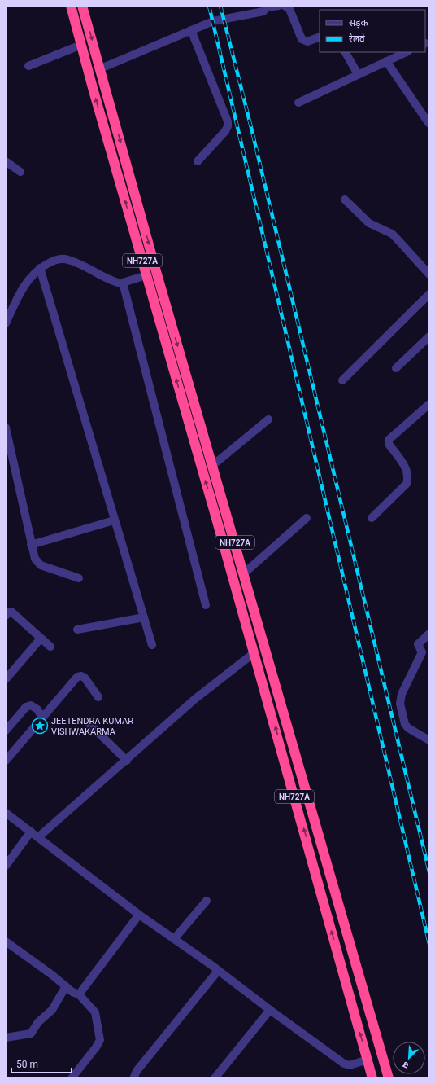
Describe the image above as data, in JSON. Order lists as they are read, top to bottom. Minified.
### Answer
{"streets":{"highway":["NH727A"]},"places":{"place":["JEETENDRA KUMAR VISHWAKARMA"]},"legend":["सड़क","रेलवे"],"scale_bar":"50 m","north":"bottom left"}
